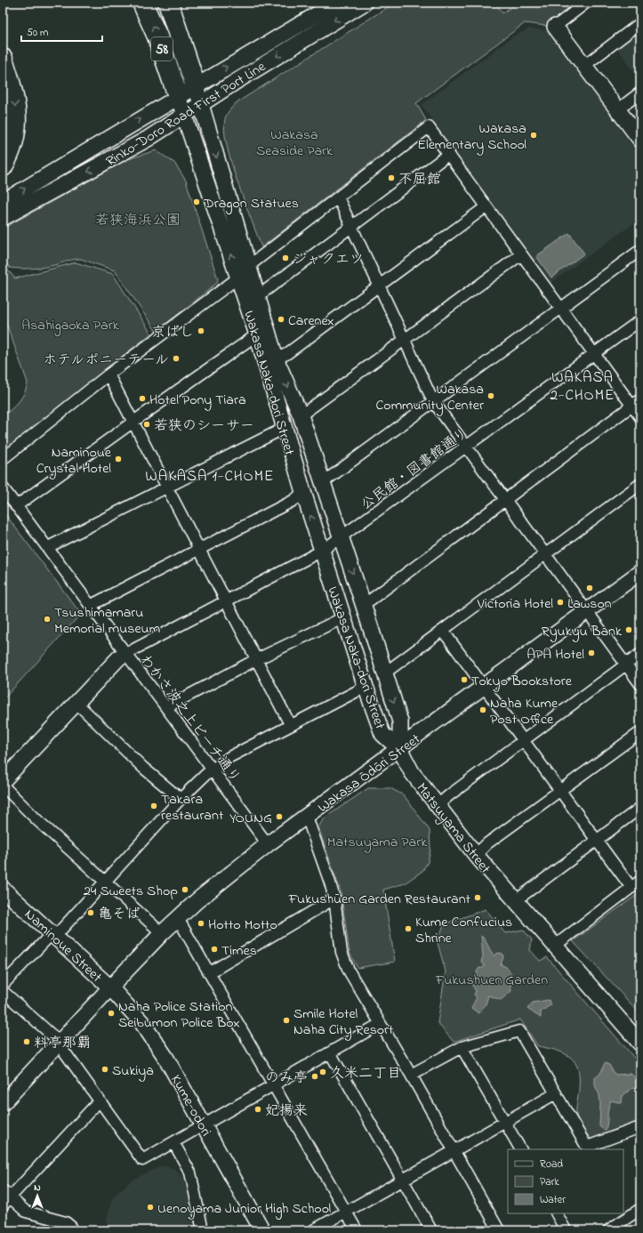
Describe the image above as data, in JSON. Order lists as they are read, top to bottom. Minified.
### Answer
{"streets":{"highway":["58"],"street":["Rinko-Doro Road First Port Line","Wakasa Naka-dori Street","公民館・図書館通り","わかさ波之上ビーチ通り","Wakasa Ōdōri Street","Matsuyama Street","Naminoue Street","Kume-odori"]},"crossings":[["58","Rinko-Doro Road First Port Line"],["58","Wakasa Naka-dori Street"],["Rinko-Doro Road First Port Line","Wakasa Naka-dori Street"],["Wakasa Naka-dori Street","公民館・図書館通り"],["Wakasa Naka-dori Street","Wakasa Ōdōri Street"],["Wakasa Naka-dori Street","Matsuyama Street"],["公民館・図書館通り","わかさ波之上ビーチ通り"],["わかさ波之上ビーチ通り","Wakasa Ōdōri Street"],["Wakasa Ōdōri Street","Matsuyama Street"],["Wakasa Ōdōri Street","Naminoue Street"],["Wakasa Ōdōri Street","Kume-odori"],["Naminoue Street","Kume-odori"]],"districts":["WAKASA 2-CHOME","WAKASA 1-CHOME"],"parks":["Wakasa Seaside Park","若狭海浜公園","Asahigaoka Park","Matsuyama Park","Fukushuen Garden"],"places":["Wakasa Elementary School","不屈館","Dragon Statues","ジャクエツ","Carenex","京ばし","ホテルポニーテール","Wakasa Community Center","Hotel Pony Tiara","若狭のシーサー","Naminoue Crystal Hotel","Lawson","Victoria Hotel","Tsushimamaru Memorial museum","Ryukyu Bank","APA Hotel","Tokyo Bookstore","Naha Kume Post Office","Takara restaurant","YOUNG","24 Sweets Shop","Fukushūen Garden Restaurant","亀そば","Hotto Motto","Kume Confucius Shrine","Times","Naha Police Station Seibumon Police Box","Smile Hotel Naha City Resort","料亭那覇","Sukiya","久米二丁目","のみ亭","妃揚来","Uenoyama Junior High School"],"legend":["Road","Park","Water"],"scale_bar":"50 m","north":"top"}
